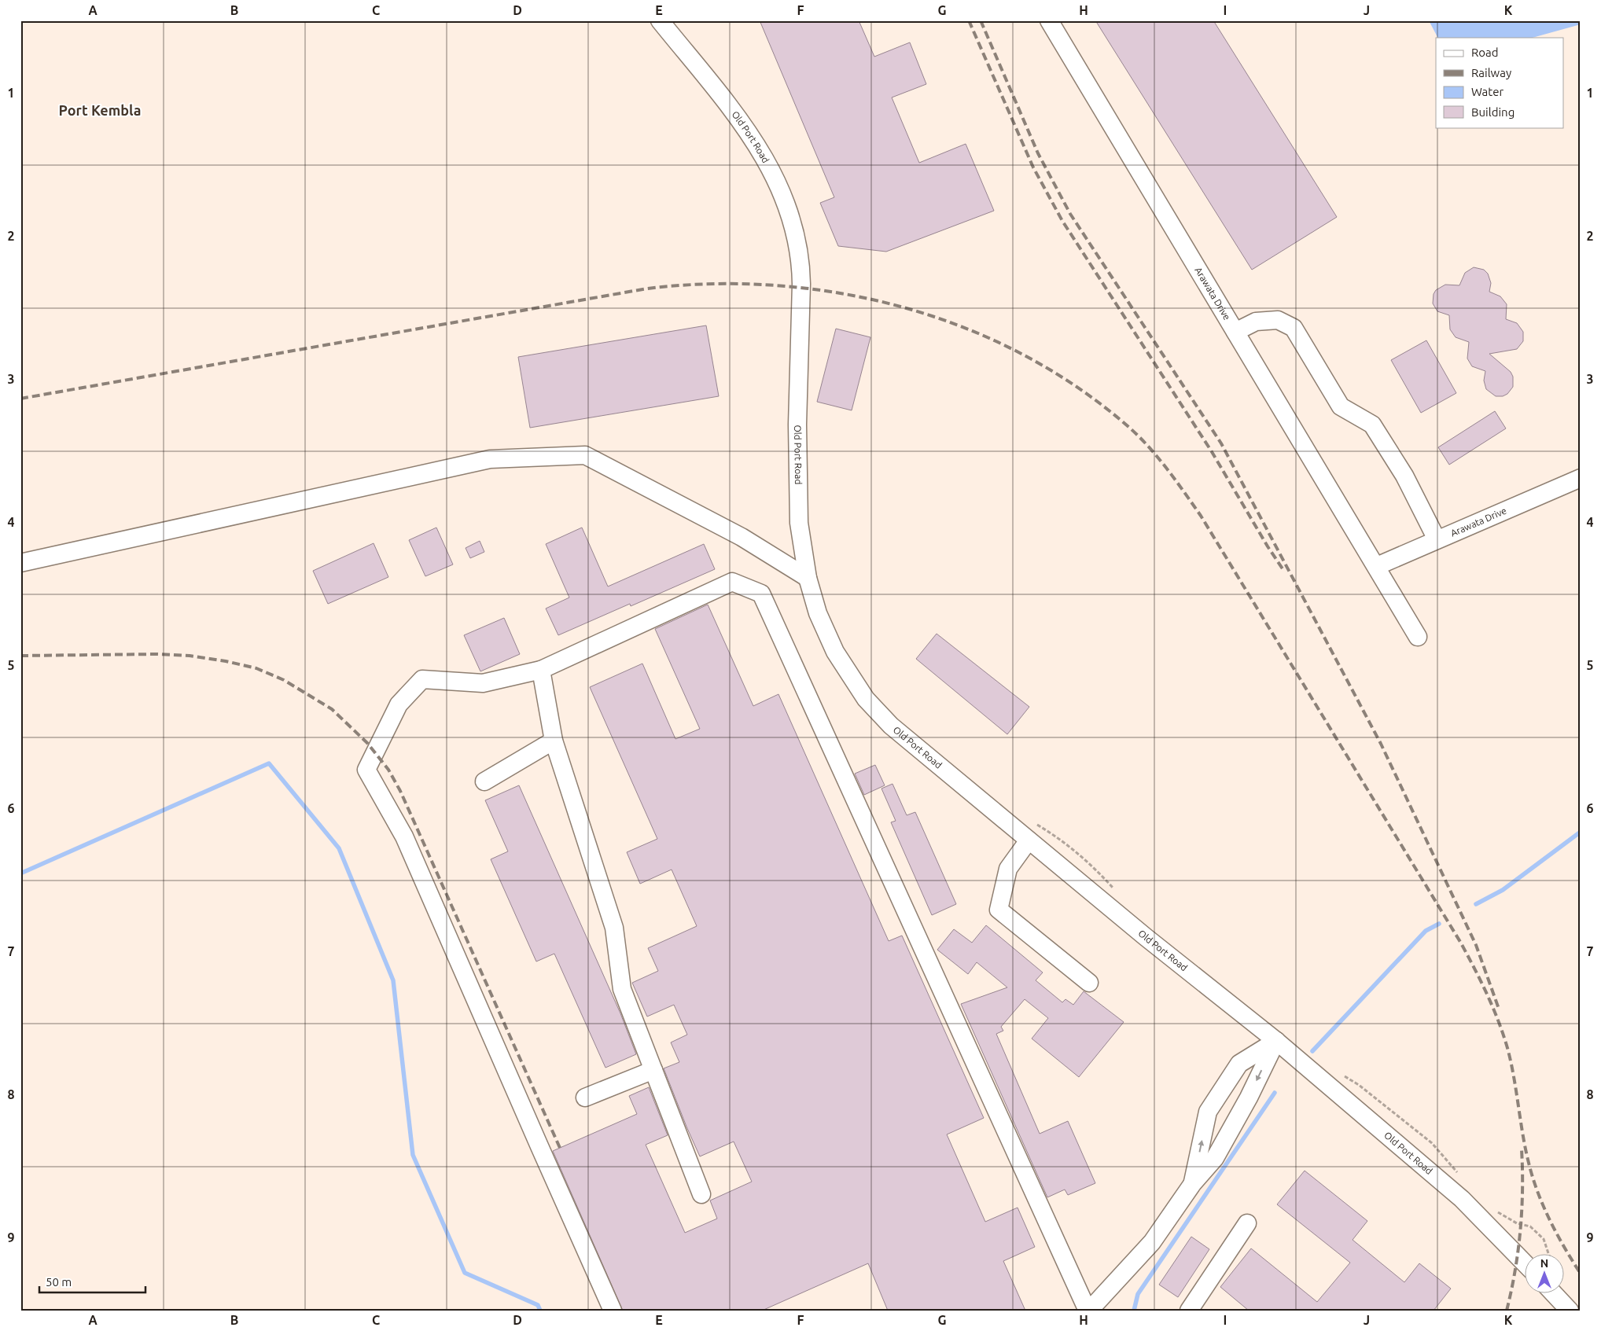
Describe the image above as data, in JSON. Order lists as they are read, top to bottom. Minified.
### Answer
{"streets":{"street":["Old Port Road","Arawata Drive"]},"districts":["Port Kembla"],"legend":["Road","Railway","Water","Building"],"scale_bar":"50 m","north":"top","grid":{"columns":["A","B","C","D","E","F","G","H","I","J","K"],"rows":["1","2","3","4","5","6","7","8","9"]}}
